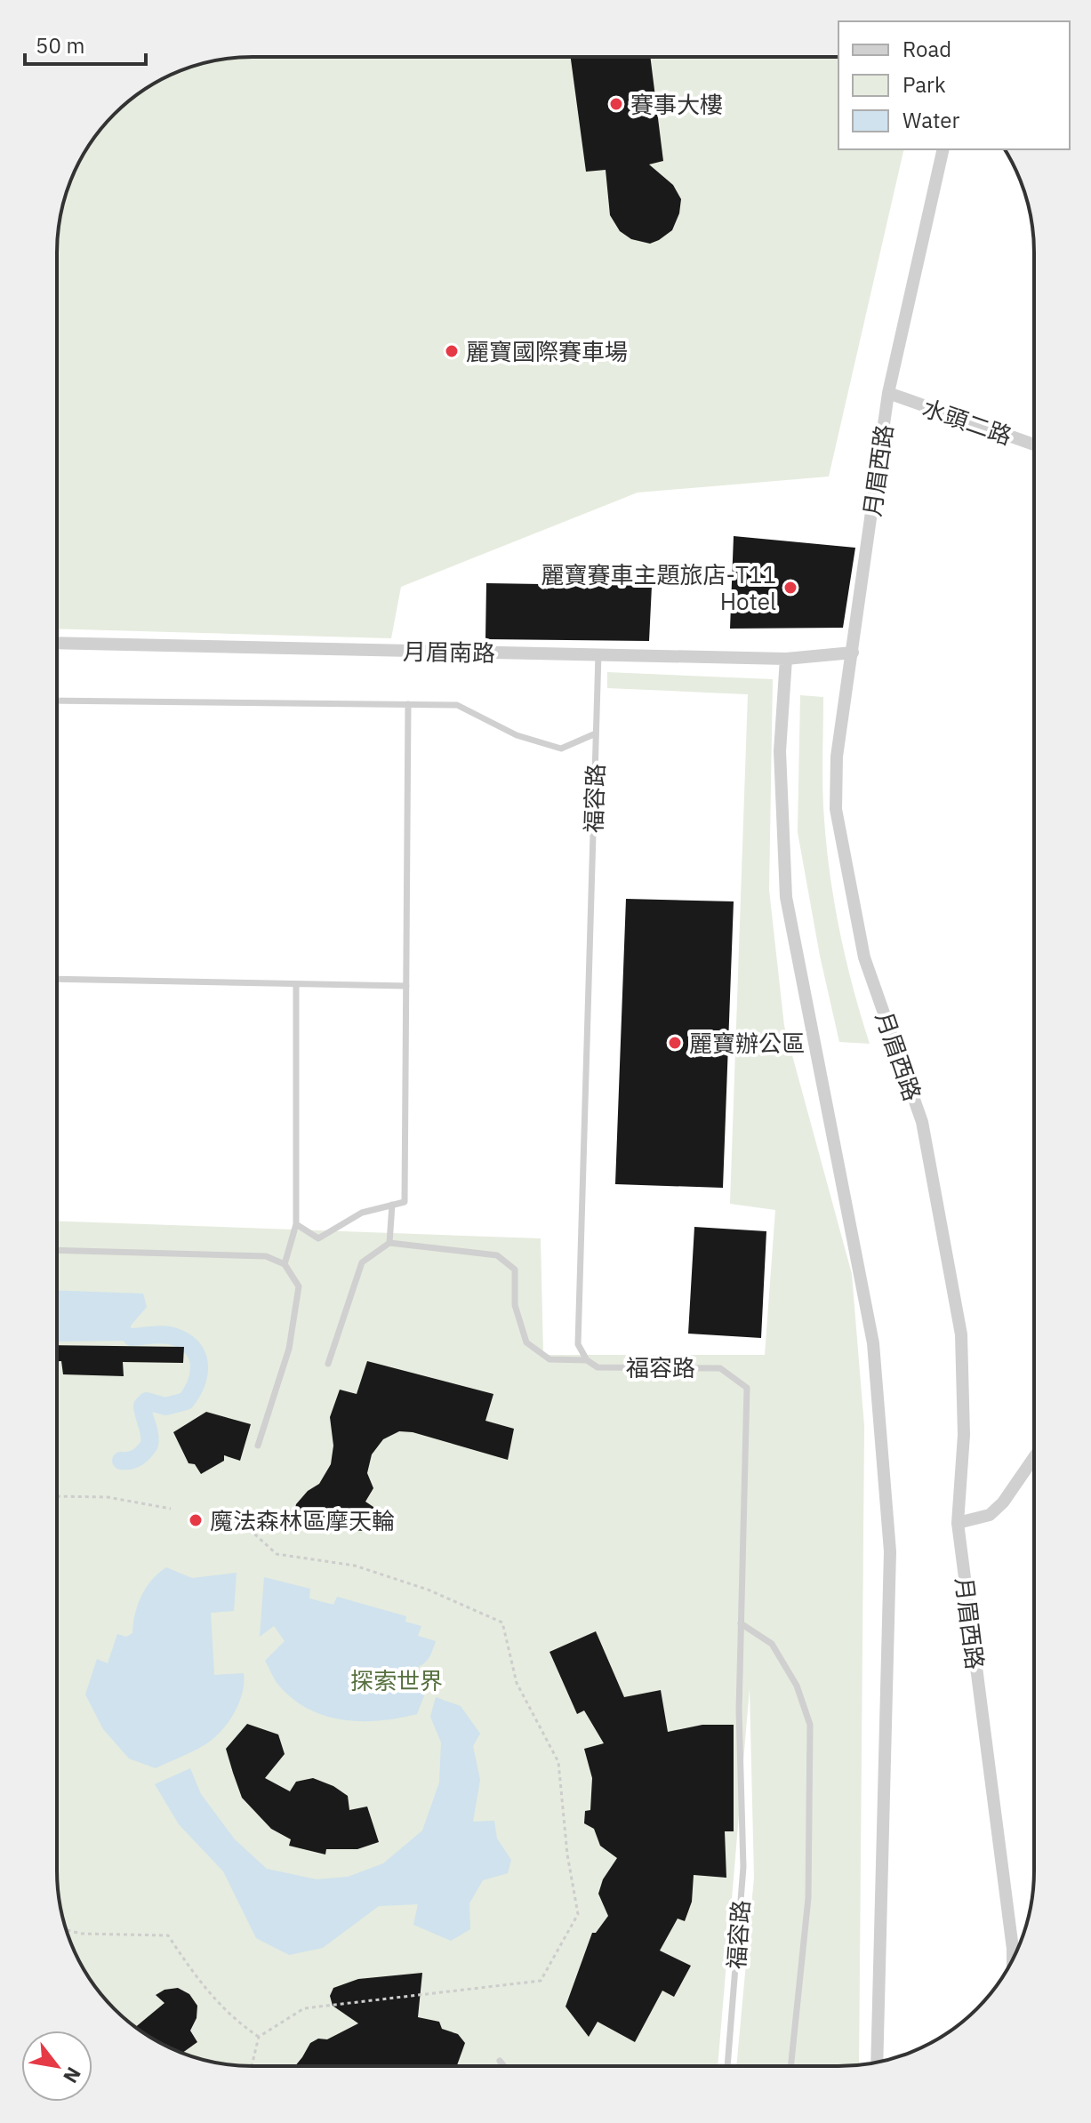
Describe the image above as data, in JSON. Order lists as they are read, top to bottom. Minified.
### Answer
{"streets":{"street":["水頭二路","月眉西路","月眉南路"],"lane":["福容路"]},"crossings":[["水頭二路","月眉西路"],["月眉西路","月眉南路"],["月眉南路","福容路"]],"parks":["探索世界"],"places":["賽事大樓","麗寶國際賽車場","麗寶賽車主題旅店-T11 Hotel","麗寶辦公區","魔法森林區摩天輪"],"legend":["Road","Park","Water"],"scale_bar":"50 m","north":"bottom right"}
